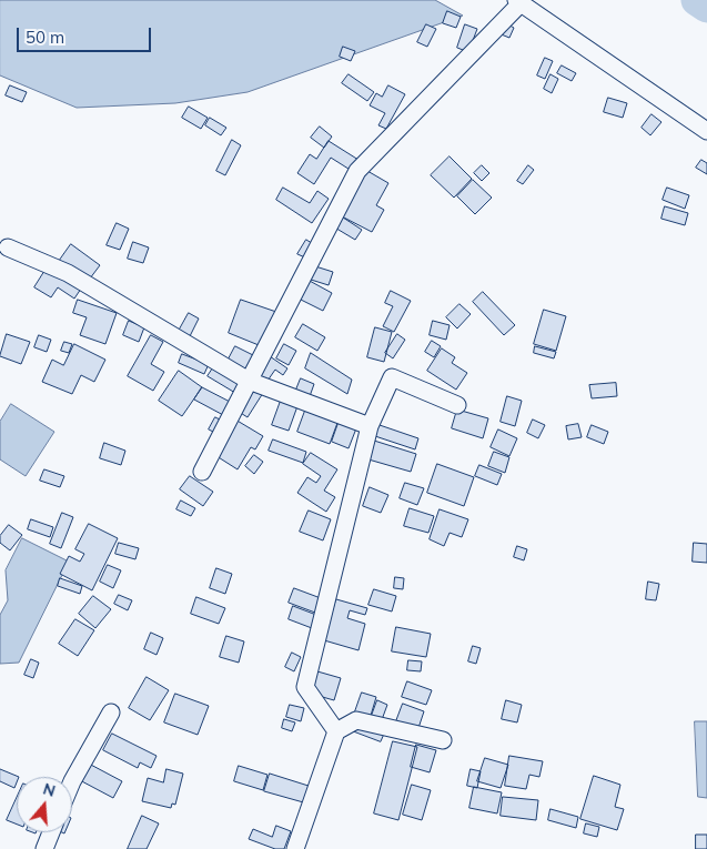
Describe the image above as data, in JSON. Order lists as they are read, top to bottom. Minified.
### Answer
{"scale_bar":"50 m","north":"top"}
